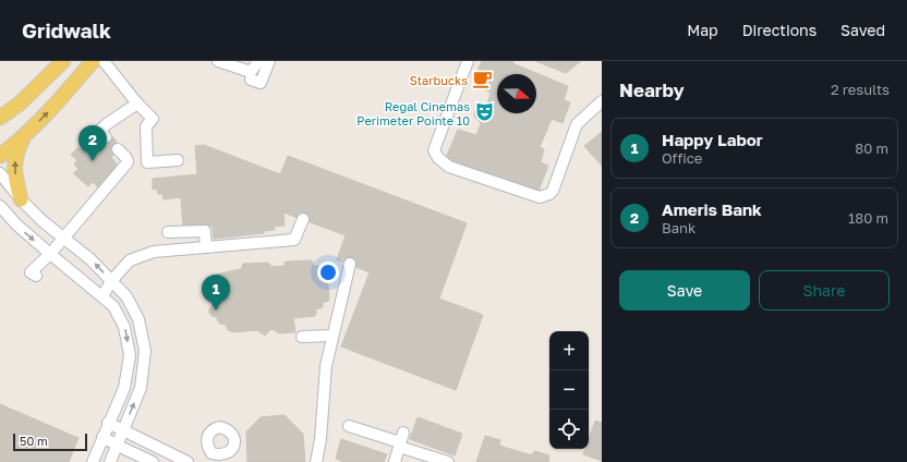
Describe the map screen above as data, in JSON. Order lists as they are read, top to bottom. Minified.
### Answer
{"places":{"cafe":["Starbucks"],"theatre":["Regal Cinemas Perimeter Pointe 10"]},"scale_bar":"50 m","north":"right","page":{"header":"Gridwalk","nav":["Map","Directions","Saved"],"heading":["Nearby","2 results"],"list":[{"mark":"1","name":"Happy Labor","note":"Office","value":"80 m"},{"mark":"2","name":"Ameris Bank","note":"Bank","value":"180 m"}],"pins":["2","1"],"buttons":["Save","Share"],"map_buttons":["+","−"],"scale":"50 m"}}
